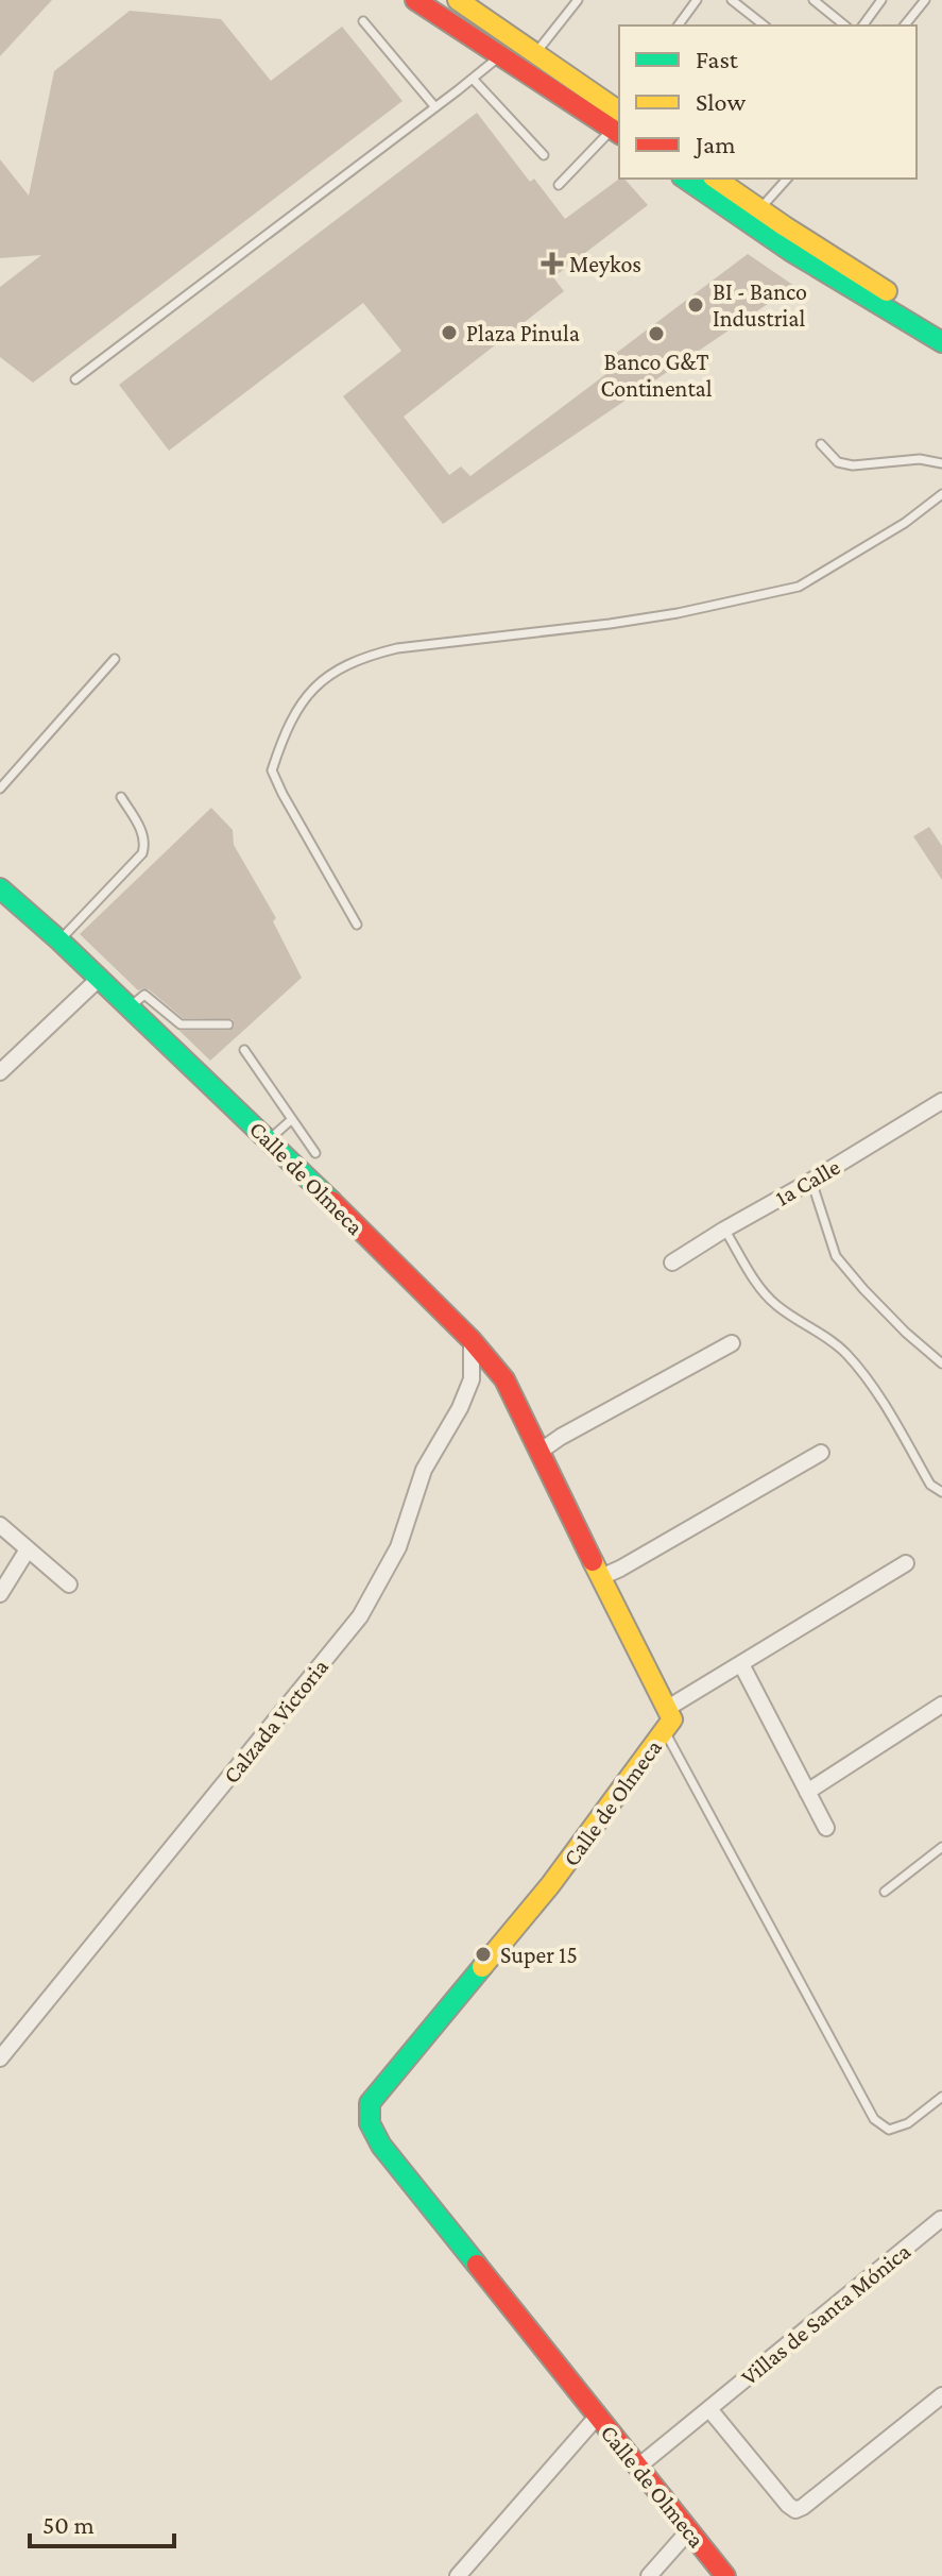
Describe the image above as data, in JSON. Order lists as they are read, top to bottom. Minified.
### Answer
{"streets":{"street":["Calle de Olmeca","1a Calle","Calzada Victoria","Villas de Santa Mónica"]},"crossings":[["Calle de Olmeca","Calzada Victoria"],["Calle de Olmeca","Villas de Santa Mónica"]],"places":{"health":["Meykos"],"other":["BI - Banco Industrial","Plaza Pinula","Banco G&T Continental","Super 15"]},"legend":["Fast","Slow","Jam"],"scale_bar":"50 m"}
